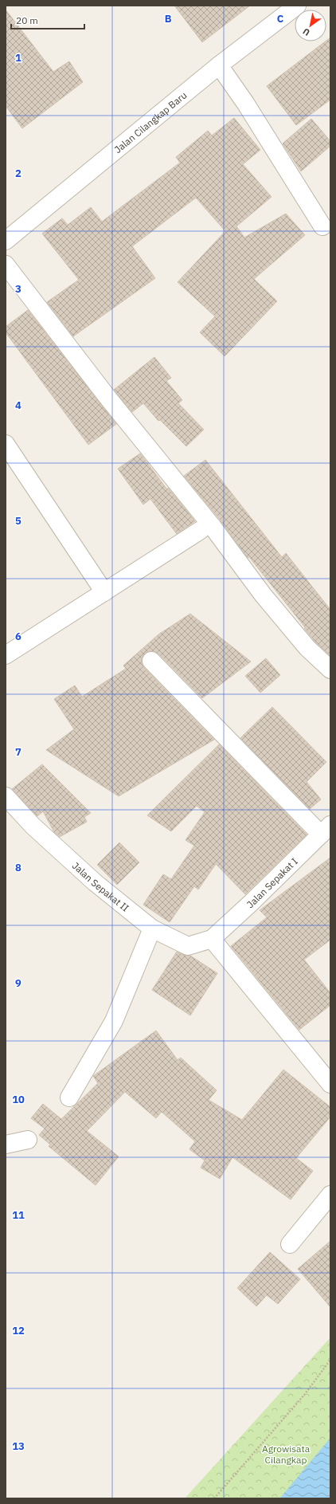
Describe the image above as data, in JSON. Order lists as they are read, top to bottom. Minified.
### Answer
{"streets":{"street":["Jalan Cilangkap Baru","Jalan Sepakat I","Jalan Sepakat II"]},"crossings":[["Jalan Sepakat I","Jalan Sepakat II"]],"parks":["Agrowisata Cilangkap"],"scale_bar":"20 m","north":"bottom left","grid":{"columns":["B","C"],"rows":["1","2","3","4","5","6","7","8","9","10","11","12","13"]}}
